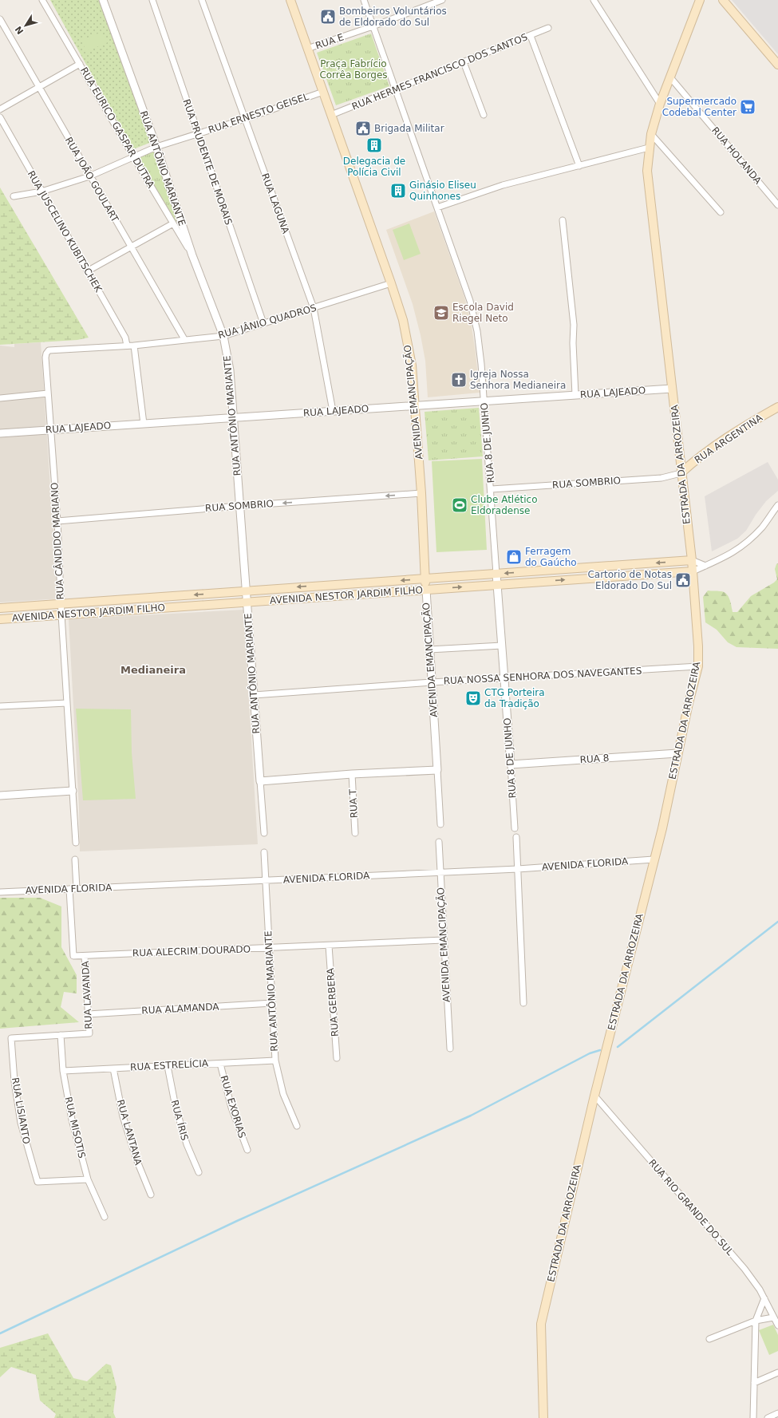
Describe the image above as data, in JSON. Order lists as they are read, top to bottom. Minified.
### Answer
{"streets":{"main road":["AVENIDA EMANCIPAÇÃO","RUA ARGENTINA","ESTRADA DA ARROZEIRA","AVENIDA NESTOR JARDIM FILHO"],"street":["RUA E","RUA HERMES FRANCISCO DOS SANTOS","RUA ERNESTO GEISEL","RUA EURICO GASPAR DUTRA","RUA HOLANDA","RUA PRUDENTE DE MORAIS","RUA ANTÔNIO MARIANTE","RUA JOÃO GOULART","RUA LAGUNA","RUA JUSCELINO KUBITSCHEK","RUA JÂNIO QUADROS","RUA LAJEADO","RUA 8 DE JUNHO","RUA SOMBRIO","RUA CÂNDIDO MARIANO","RUA NOSSA SENHORA DOS NAVEGANTES","RUA 8","RUA T","AVENIDA FLORIDA","RUA ALECRIM DOURADO","RUA LAVANDA","RUA GERBERA","RUA ALAMANDA","RUA ESTRELÍCIA","RUA EXORIAS","RUA LISIANTO","RUA ÍRIS","RUA MISOTIS","RUA LANTANA","RUA RIO GRANDE DO SUL"]},"crossings":[["RUA E","AVENIDA EMANCIPAÇÃO"],["RUA E","RUA 8 DE JUNHO"],["RUA HERMES FRANCISCO DOS SANTOS","AVENIDA EMANCIPAÇÃO"],["RUA HERMES FRANCISCO DOS SANTOS","RUA 8 DE JUNHO"],["RUA ERNESTO GEISEL","RUA EURICO GASPAR DUTRA"],["RUA ERNESTO GEISEL","RUA PRUDENTE DE MORAIS"],["RUA ERNESTO GEISEL","RUA ANTÔNIO MARIANTE"],["RUA ERNESTO GEISEL","RUA JOÃO GOULART"],["RUA ERNESTO GEISEL","RUA LAGUNA"],["RUA ERNESTO GEISEL","RUA JUSCELINO KUBITSCHEK"],["RUA ERNESTO GEISEL","AVENIDA EMANCIPAÇÃO"],["RUA EURICO GASPAR DUTRA","RUA ANTÔNIO MARIANTE"],["RUA HOLANDA","ESTRADA DA ARROZEIRA"],["RUA PRUDENTE DE MORAIS","RUA JÂNIO QUADROS"],["RUA ANTÔNIO MARIANTE","RUA JÂNIO QUADROS"],["RUA ANTÔNIO MARIANTE","RUA LAJEADO"],["RUA ANTÔNIO MARIANTE","RUA SOMBRIO"],["RUA ANTÔNIO MARIANTE","AVENIDA NESTOR JARDIM FILHO"],["RUA ANTÔNIO MARIANTE","RUA NOSSA SENHORA DOS NAVEGANTES"],["RUA ANTÔNIO MARIANTE","AVENIDA FLORIDA"],["RUA ANTÔNIO MARIANTE","RUA ALECRIM DOURADO"],["RUA ANTÔNIO MARIANTE","RUA ALAMANDA"],["RUA ANTÔNIO MARIANTE","RUA ESTRELÍCIA"],["RUA JOÃO GOULART","RUA JÂNIO QUADROS"],["RUA LAGUNA","RUA JÂNIO QUADROS"],["RUA LAGUNA","RUA LAJEADO"],["RUA JUSCELINO KUBITSCHEK","RUA JÂNIO QUADROS"],["RUA JÂNIO QUADROS","AVENIDA EMANCIPAÇÃO"],["RUA JÂNIO QUADROS","RUA CÂNDIDO MARIANO"],["RUA LAJEADO","AVENIDA EMANCIPAÇÃO"],["RUA LAJEADO","RUA 8 DE JUNHO"],["RUA LAJEADO","ESTRADA DA ARROZEIRA"],["RUA LAJEADO","RUA CÂNDIDO MARIANO"],["AVENIDA EMANCIPAÇÃO","RUA SOMBRIO"],["AVENIDA EMANCIPAÇÃO","AVENIDA NESTOR JARDIM FILHO"],["AVENIDA EMANCIPAÇÃO","RUA NOSSA SENHORA DOS NAVEGANTES"],["AVENIDA EMANCIPAÇÃO","AVENIDA FLORIDA"],["AVENIDA EMANCIPAÇÃO","RUA ALECRIM DOURADO"],["RUA ARGENTINA","ESTRADA DA ARROZEIRA"],["RUA ARGENTINA","RUA SOMBRIO"],["RUA 8 DE JUNHO","RUA SOMBRIO"],["RUA 8 DE JUNHO","AVENIDA NESTOR JARDIM FILHO"],["RUA 8 DE JUNHO","RUA NOSSA SENHORA DOS NAVEGANTES"],["RUA 8 DE JUNHO","RUA 8"],["ESTRADA DA ARROZEIRA","RUA SOMBRIO"],["ESTRADA DA ARROZEIRA","AVENIDA NESTOR JARDIM FILHO"],["ESTRADA DA ARROZEIRA","RUA NOSSA SENHORA DOS NAVEGANTES"],["ESTRADA DA ARROZEIRA","RUA 8"],["ESTRADA DA ARROZEIRA","AVENIDA FLORIDA"],["ESTRADA DA ARROZEIRA","RUA RIO GRANDE DO SUL"],["RUA SOMBRIO","RUA CÂNDIDO MARIANO"],["RUA CÂNDIDO MARIANO","AVENIDA NESTOR JARDIM FILHO"],["AVENIDA FLORIDA","RUA LAVANDA"],["RUA ALECRIM DOURADO","RUA LAVANDA"],["RUA ALECRIM DOURADO","RUA GERBERA"],["RUA LAVANDA","RUA ALAMANDA"],["RUA LAVANDA","RUA LISIANTO"],["RUA LAVANDA","RUA MISOTIS"],["RUA ESTRELÍCIA","RUA EXORIAS"],["RUA ESTRELÍCIA","RUA ÍRIS"],["RUA ESTRELÍCIA","RUA MISOTIS"],["RUA ESTRELÍCIA","RUA LANTANA"],["RUA LISIANTO","RUA MISOTIS"]],"districts":["Medianeira"],"parks":["Praça Fabrício Corrêa Borges"],"places":{"public building":["Bombeiros Voluntários de Eldorado do Sul","Brigada Militar","Cartorio de Notas Eldorado Do Sul"],"supermarket":["Supermercado Codebal Center"],"building":["Delegacia de Polícia Civil","Ginásio Eliseu Quinhones"],"school or university":["Escola David Riegel Neto"],"church":["Igreja Nossa Senhora Medianeira"],"sports":["Clube Atlético Eldoradense"],"shop":["Ferragem do Gaúcho"],"theatre":["CTG Porteira da Tradição"]},"north":"bottom left"}
